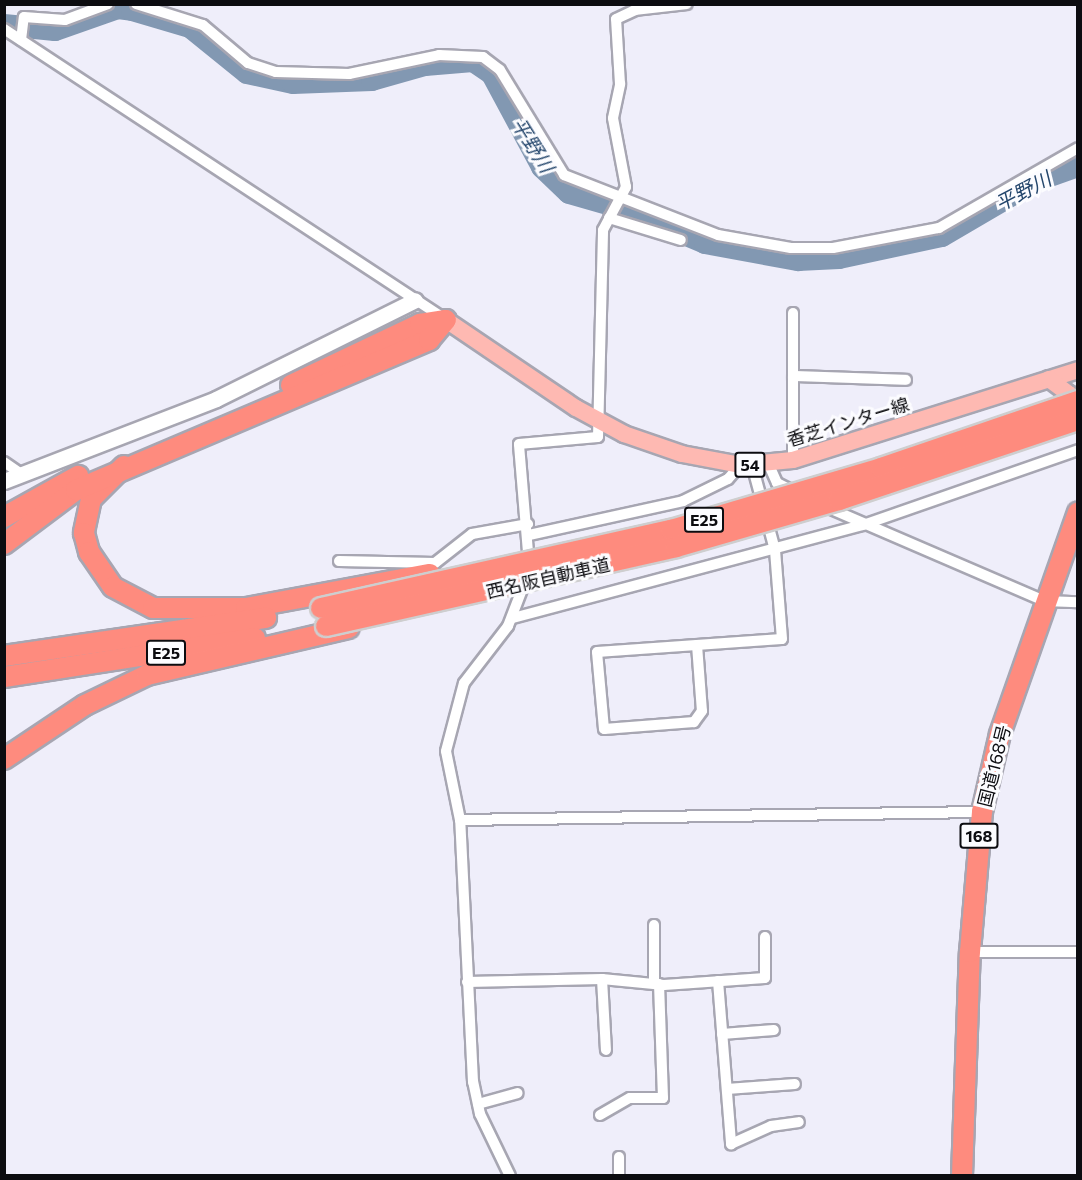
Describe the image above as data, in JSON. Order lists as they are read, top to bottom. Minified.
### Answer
{"streets":{"highway":["E25","西名阪自動車道","国道168号","168"],"main road":["香芝インター線","54"]},"water":["平野川"]}
